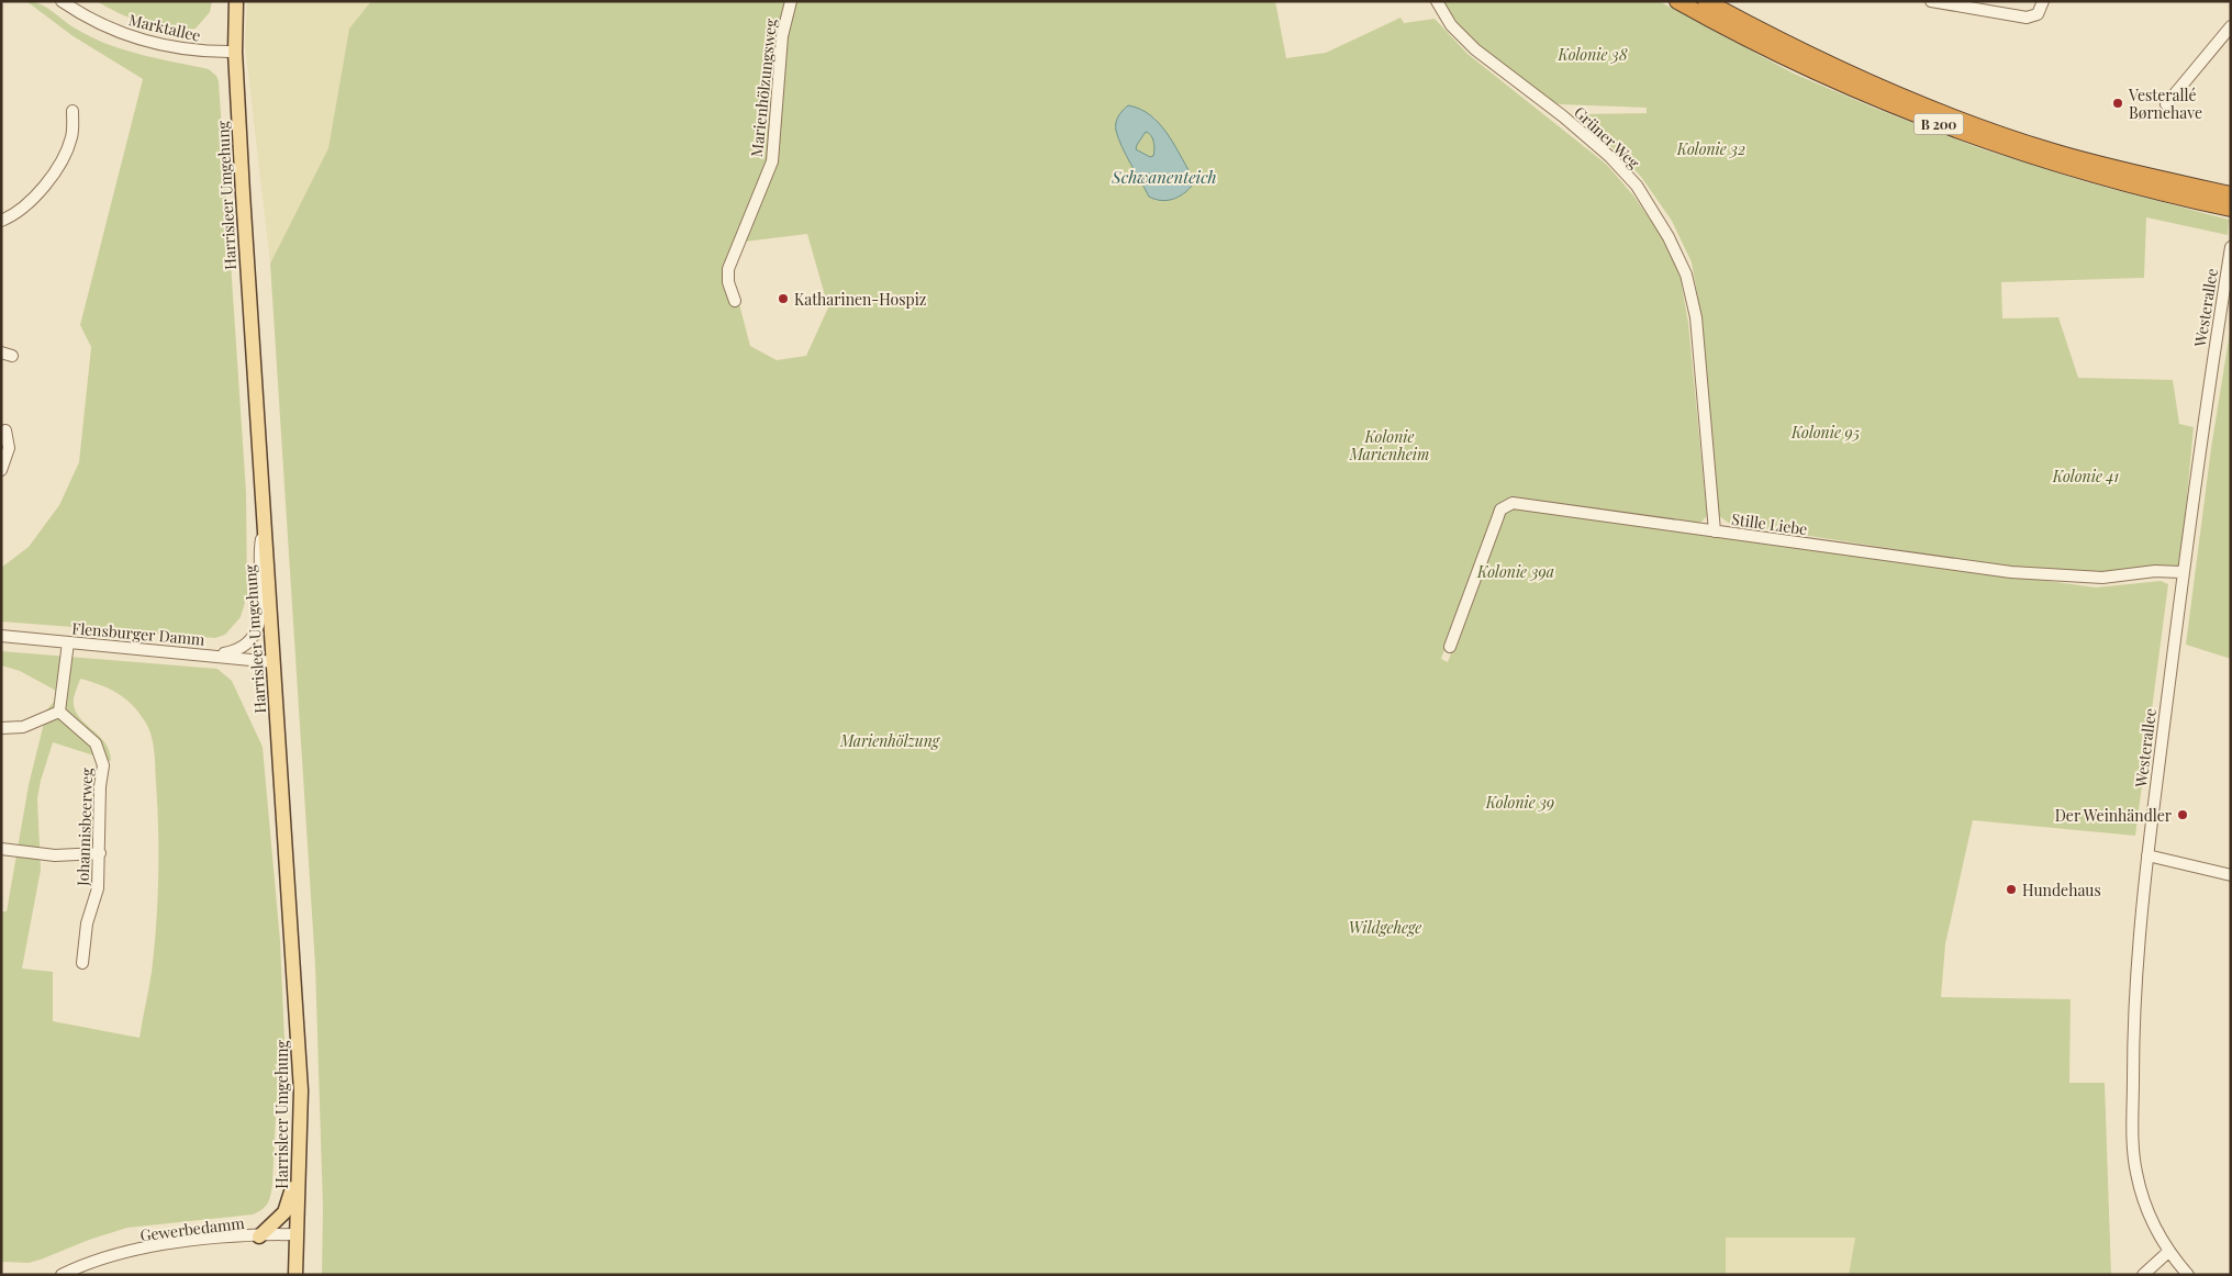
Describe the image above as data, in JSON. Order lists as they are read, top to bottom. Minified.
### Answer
{"streets":{"highway":["B 200"],"main road":["Harrisleer Umgehung"],"street":["Marktallee","Marienhölzungsweg","Grüner Weg","Westerallee","Stille Liebe","Flensburger Damm","Johannisbeerweg","Gewerbedamm"]},"crossings":[["Marktallee","Harrisleer Umgehung"],["Grüner Weg","Stille Liebe"],["Harrisleer Umgehung","Flensburger Damm"],["Harrisleer Umgehung","Gewerbedamm"],["Westerallee","Stille Liebe"]],"water":["Schwanenteich"],"parks":["Kolonie 38","Kolonie 32","Kolonie 95","Kolonie Marienheim","Kolonie 41","Kolonie 39a","Marienhölzung","Kolonie 39","Wildgehege"],"places":["Vesterallé Børnehave","Katharinen-Hospiz","Der Weinhändler","Hundehaus"]}
